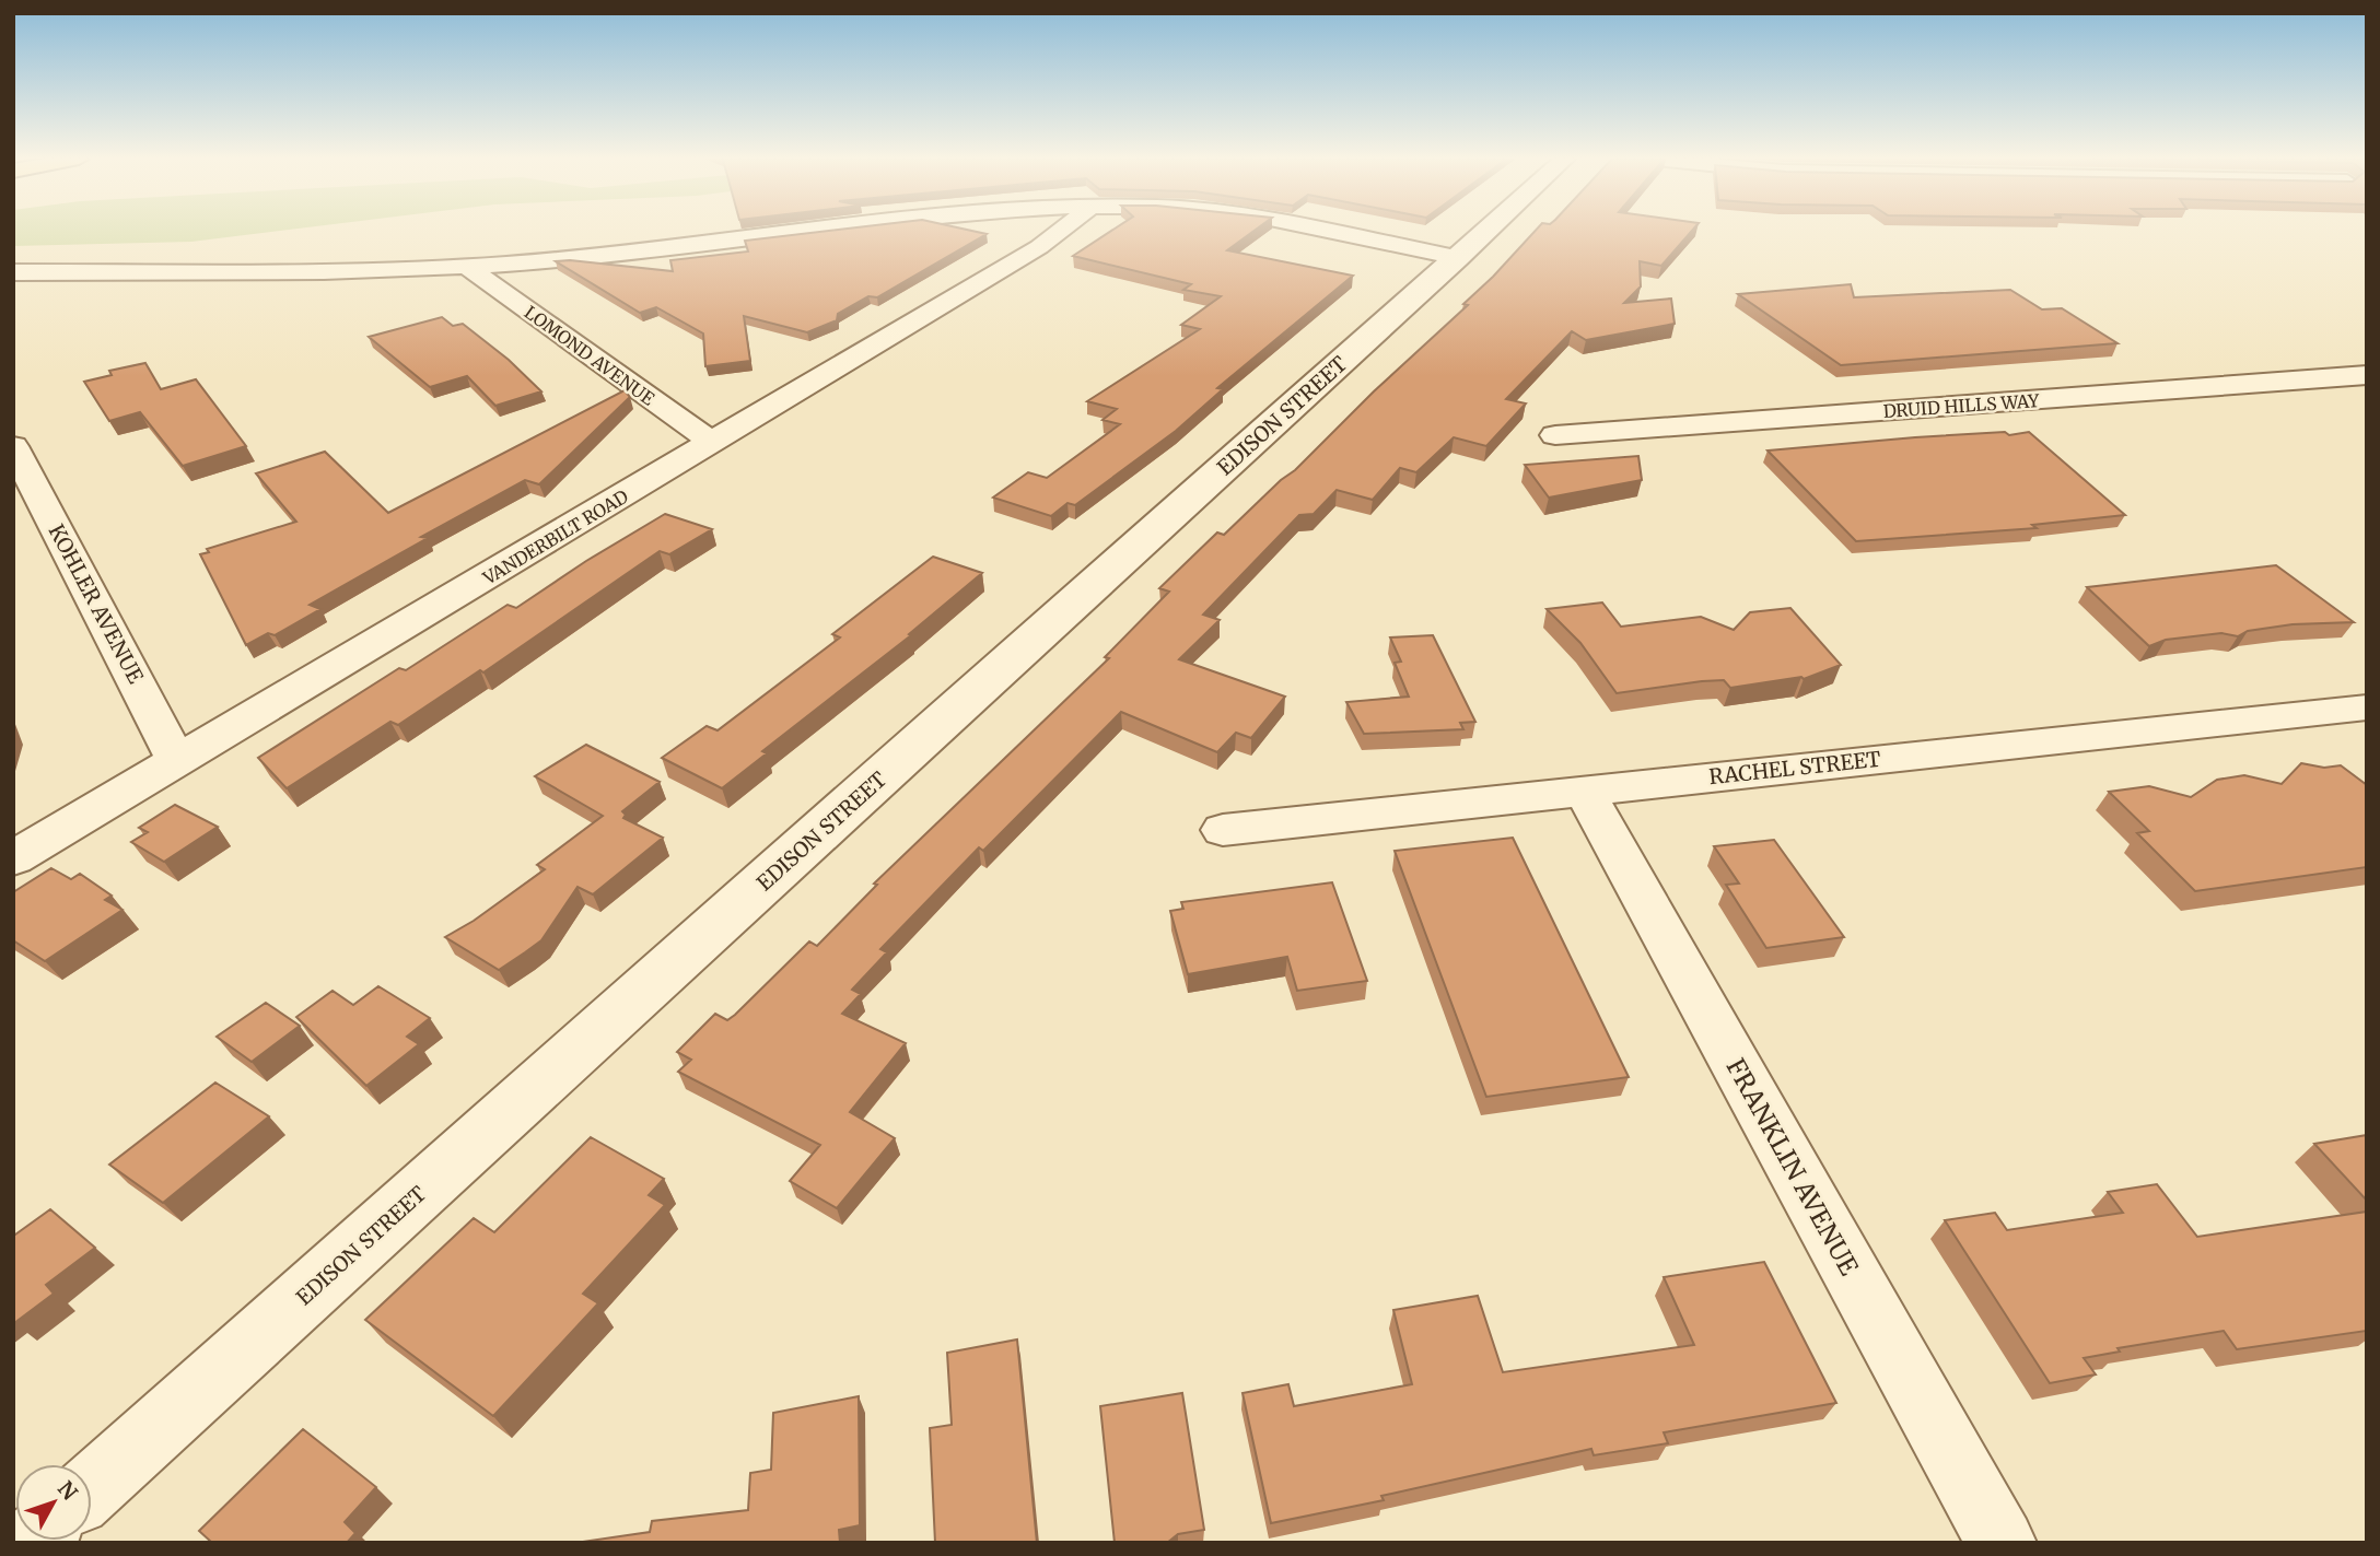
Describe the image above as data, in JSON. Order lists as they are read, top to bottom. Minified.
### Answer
{"streets":{"street":["LOMOND AVENUE","DRUID HILLS WAY","EDISON STREET","VANDERBILT ROAD","KOHLER AVENUE","RACHEL STREET","FRANKLIN AVENUE"]},"crossings":[["LOMOND AVENUE","VANDERBILT ROAD"],["VANDERBILT ROAD","KOHLER AVENUE"],["RACHEL STREET","FRANKLIN AVENUE"]],"north":"top right"}
